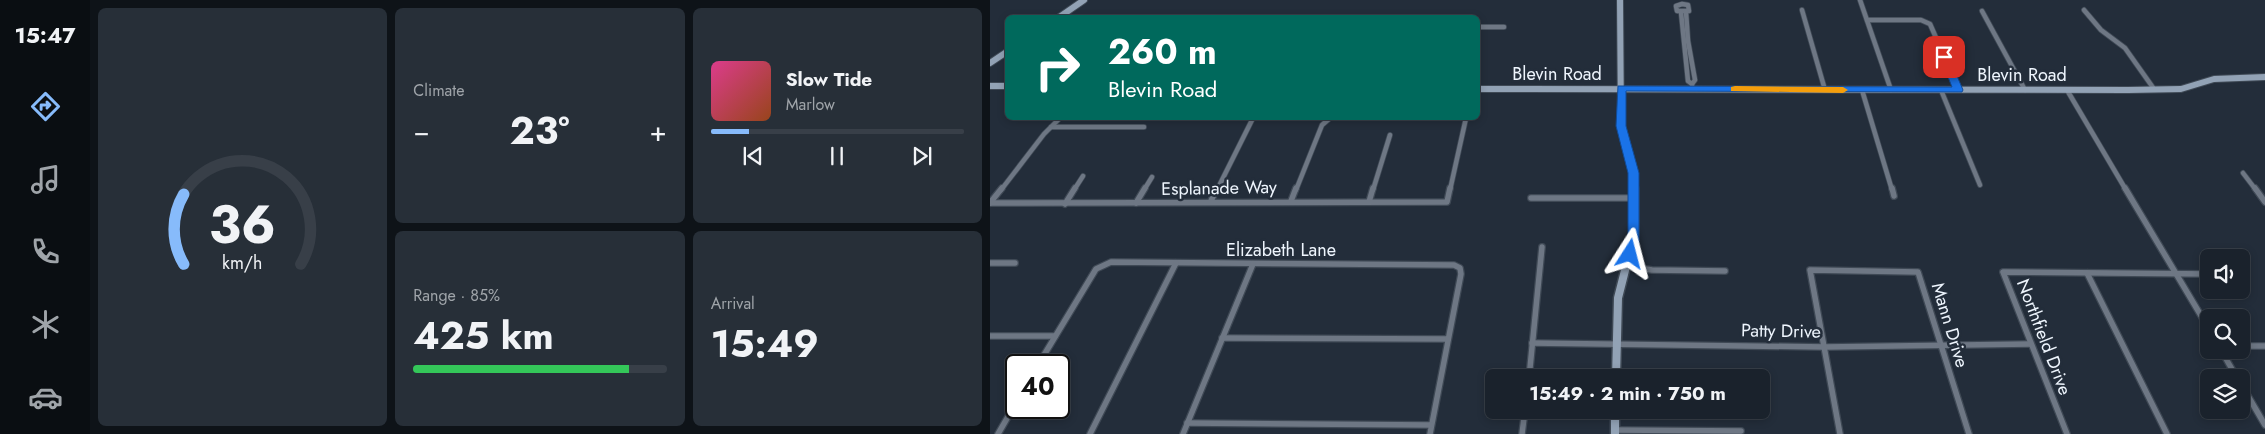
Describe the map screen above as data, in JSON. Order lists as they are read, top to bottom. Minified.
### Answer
{"streets":{"street":["Blevin Road","Esplanade Way","Elizabeth Lane","Mann Drive","Patty Drive","Northfield Drive"]},"crossings":[["Mann Drive","Patty Drive"],["Patty Drive","Northfield Drive"]],"page":{"tabs":"15:47","tile":["Climate",["Range · 85%","425 km"],["Arrival","15:49"]],"turn":["260 m","Blevin Road"],"song":["Slow Tide","Marlow"],"heat":["−","23°","+"],"limit":"40","trip":"15:49 · 2 min · 750 m","gauge":["36","km/h"]}}
